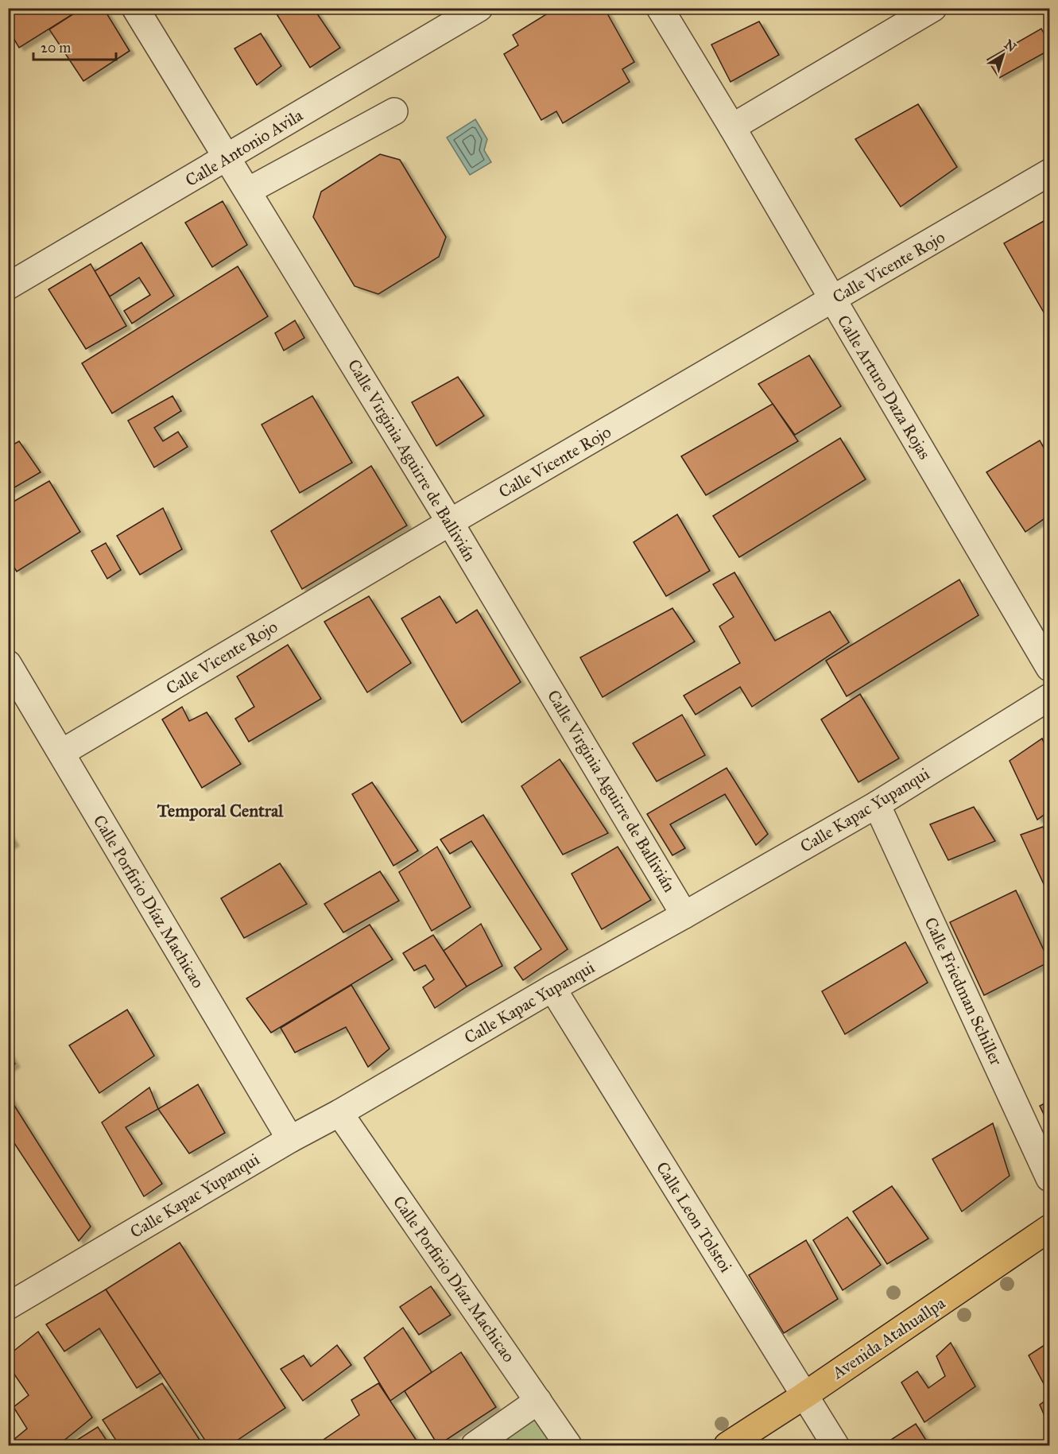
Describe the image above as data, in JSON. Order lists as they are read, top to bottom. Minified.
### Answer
{"streets":{"main road":["Avenida Atahuallpa"],"street":["Calle Antonio Avila","Calle Vicente Rojo","Calle Arturo Daza Rojas","Calle Virginia Aguirre de Ballivián","Calle Kapac Yupanqui","Calle Porfirio Díaz Machicao","Calle Friedman Schiller","Calle Leon Tolstoi"]},"crossings":[["Calle Antonio Avila","Calle Virginia Aguirre de Ballivián"],["Calle Vicente Rojo","Calle Arturo Daza Rojas"],["Calle Vicente Rojo","Calle Virginia Aguirre de Ballivián"],["Calle Vicente Rojo","Calle Porfirio Díaz Machicao"],["Calle Virginia Aguirre de Ballivián","Calle Kapac Yupanqui"],["Calle Kapac Yupanqui","Calle Porfirio Díaz Machicao"],["Calle Kapac Yupanqui","Calle Friedman Schiller"],["Calle Kapac Yupanqui","Calle Leon Tolstoi"],["Calle Leon Tolstoi","Avenida Atahuallpa"]],"districts":["Temporal Central"],"scale_bar":"20 m","north":"top right"}
